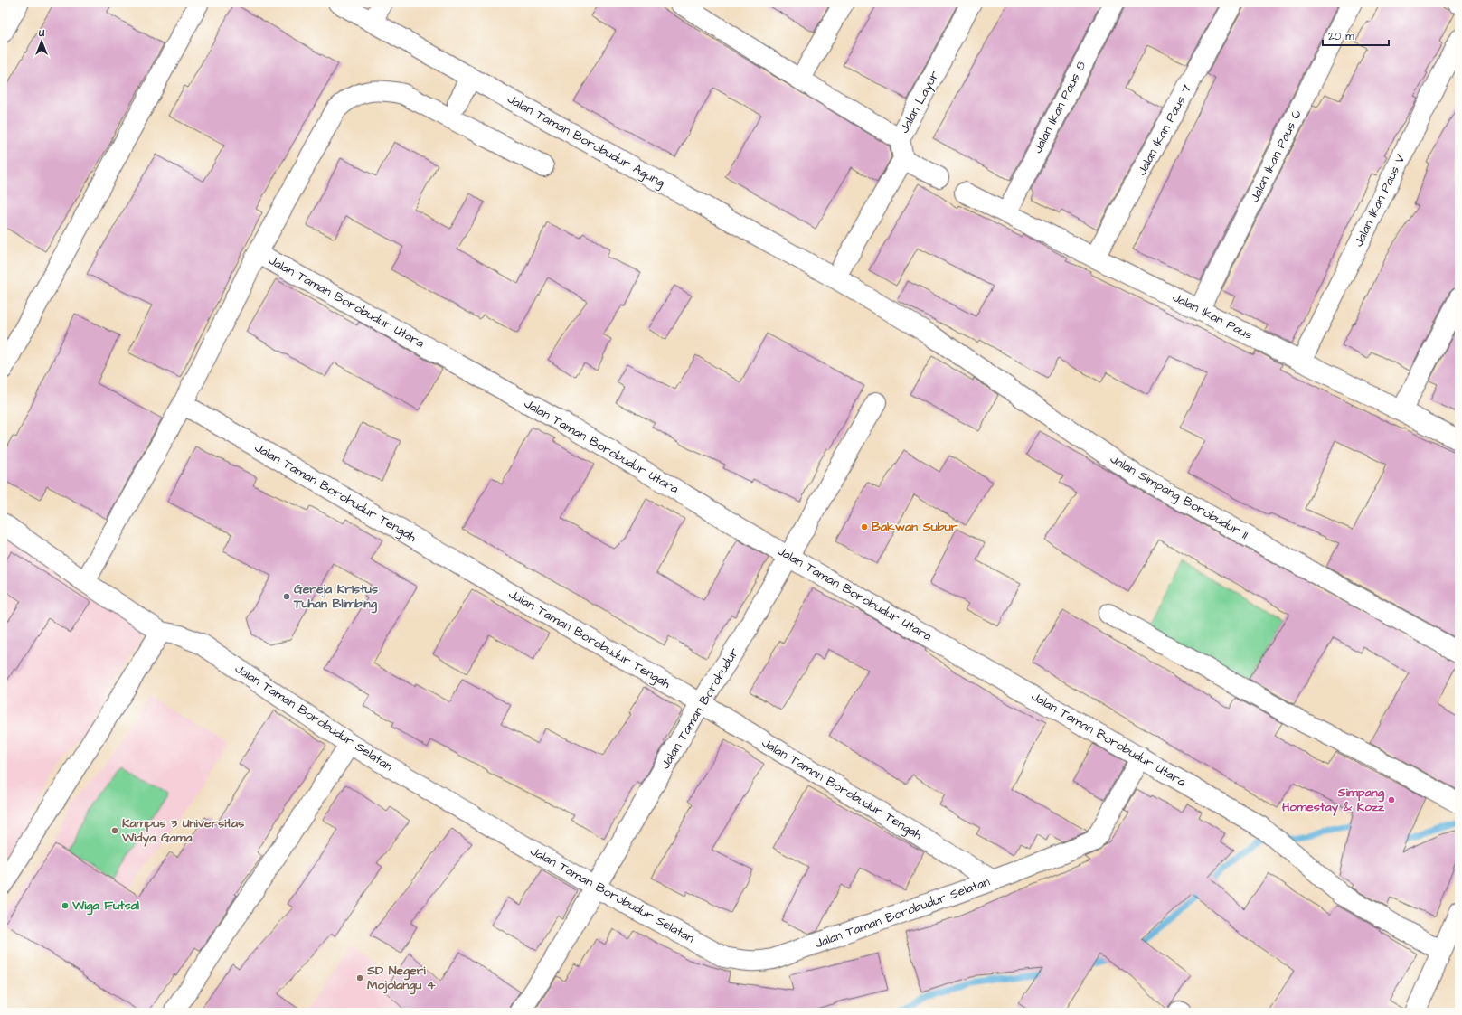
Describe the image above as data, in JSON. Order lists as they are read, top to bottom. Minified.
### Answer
{"streets":{"street":["Jalan Layur","Jalan Ikan Paus 8","Jalan Ikan Paus 7","Jalan Taman Borobudur Agung","Jalan Ikan Paus 6","Jalan Ikan Paus V","Jalan Taman Borobudur Utara","Jalan Ikan Paus","Jalan Taman Borobudur Tengah","Jalan Simpang Borobudur II","Jalan Taman Borobudur","Jalan Taman Borobudur Selatan"]},"crossings":[["Jalan Ikan Paus 8","Jalan Ikan Paus"],["Jalan Ikan Paus 7","Jalan Ikan Paus"],["Jalan Taman Borobudur Agung","Jalan Simpang Borobudur II"],["Jalan Ikan Paus 6","Jalan Ikan Paus"],["Jalan Ikan Paus V","Jalan Ikan Paus"],["Jalan Taman Borobudur Utara","Jalan Taman Borobudur"],["Jalan Taman Borobudur Utara","Jalan Taman Borobudur Selatan"],["Jalan Taman Borobudur Tengah","Jalan Taman Borobudur"],["Jalan Taman Borobudur Tengah","Jalan Taman Borobudur Selatan"],["Jalan Taman Borobudur","Jalan Taman Borobudur Selatan"]],"places":["Bakwan Subur","Gereja Kristus Tuhan Blimbing","Simpang Homestay & Kozz","Kampus 3 Universitas Widya Gama","Wiga Futsal","SD Negeri Mojolangu 4"],"scale_bar":"20 m","north":"top"}
